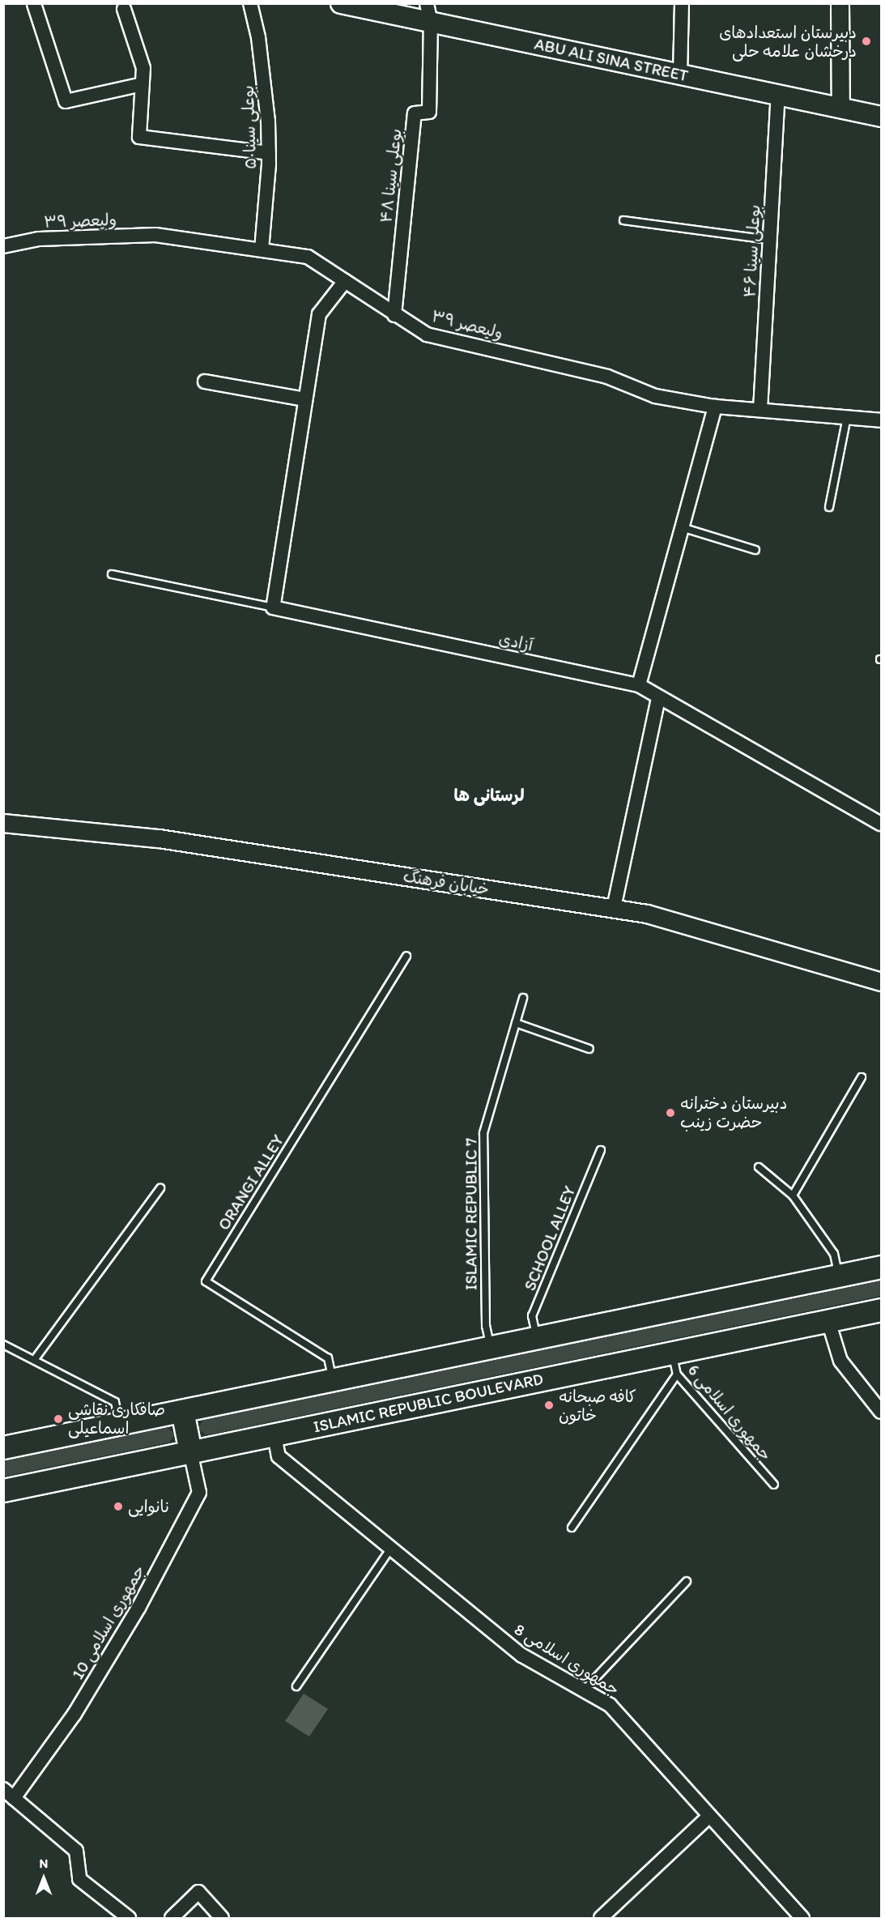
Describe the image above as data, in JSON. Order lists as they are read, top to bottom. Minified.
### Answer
{"streets":{"main road":["ABU ALI SINA STREET","ISLAMIC REPUBLIC BOULEVARD"],"street":["بوعلی سینا۵۰","بوعلی سینا ۴۸","ولیعصر ۳۹","بوعلی سینا ۴۶","آزادی","خیابان فرهنگ","جمهوری اسلامی 10","جمهوری اسلامی 8"],"lane":["ORANGI ALLEY","ISLAMIC REPUBLIC 7","SCHOOL ALLEY","جمهوری اسلامی 6"]},"crossings":[["ABU ALI SINA STREET","بوعلی سینا ۴۸"],["ABU ALI SINA STREET","بوعلی سینا ۴۶"],["بوعلی سینا۵۰","ولیعصر ۳۹"],["بوعلی سینا ۴۸","ولیعصر ۳۹"],["ولیعصر ۳۹","بوعلی سینا ۴۶"],["ISLAMIC REPUBLIC BOULEVARD","جمهوری اسلامی 6"],["ISLAMIC REPUBLIC BOULEVARD","جمهوری اسلامی 10"],["ISLAMIC REPUBLIC BOULEVARD","جمهوری اسلامی 8"]],"districts":["لرستانی ها"],"places":["دبیرستان استعدادهای درخشان علامه حلی","دبیرستان دخترانه حضرت زینب","کافه صبحانه خاتون","صافکاری نقاشی اسماعیلی","نانوایی"],"north":"top"}
